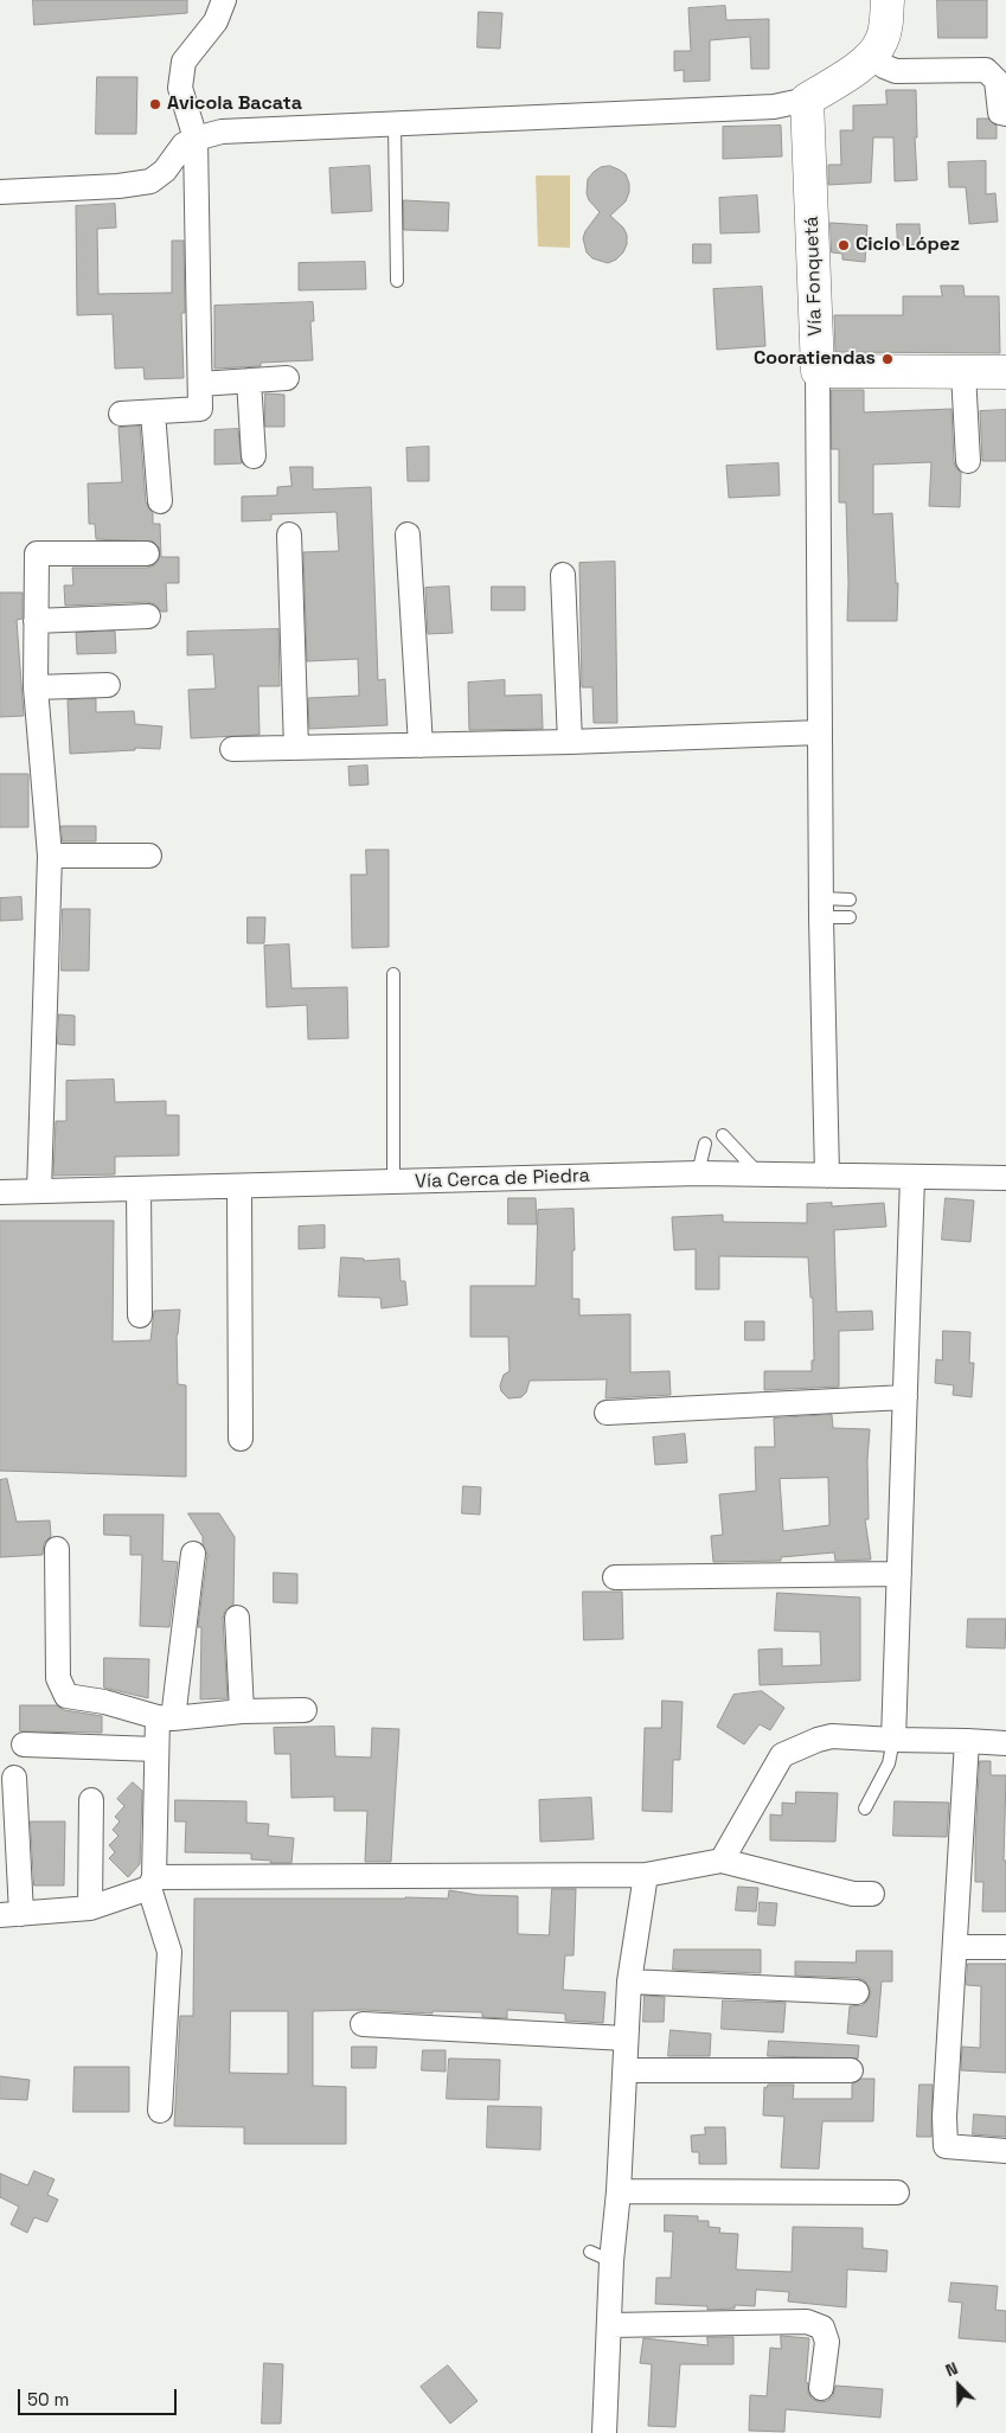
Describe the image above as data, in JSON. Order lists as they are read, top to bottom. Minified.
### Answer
{"streets":{"street":["Vía Fonquetá","Vía Cerca de Piedra"]},"places":["Avicola Bacata","Ciclo López","Cooratiendas"],"scale_bar":"50 m","north":"top left"}
